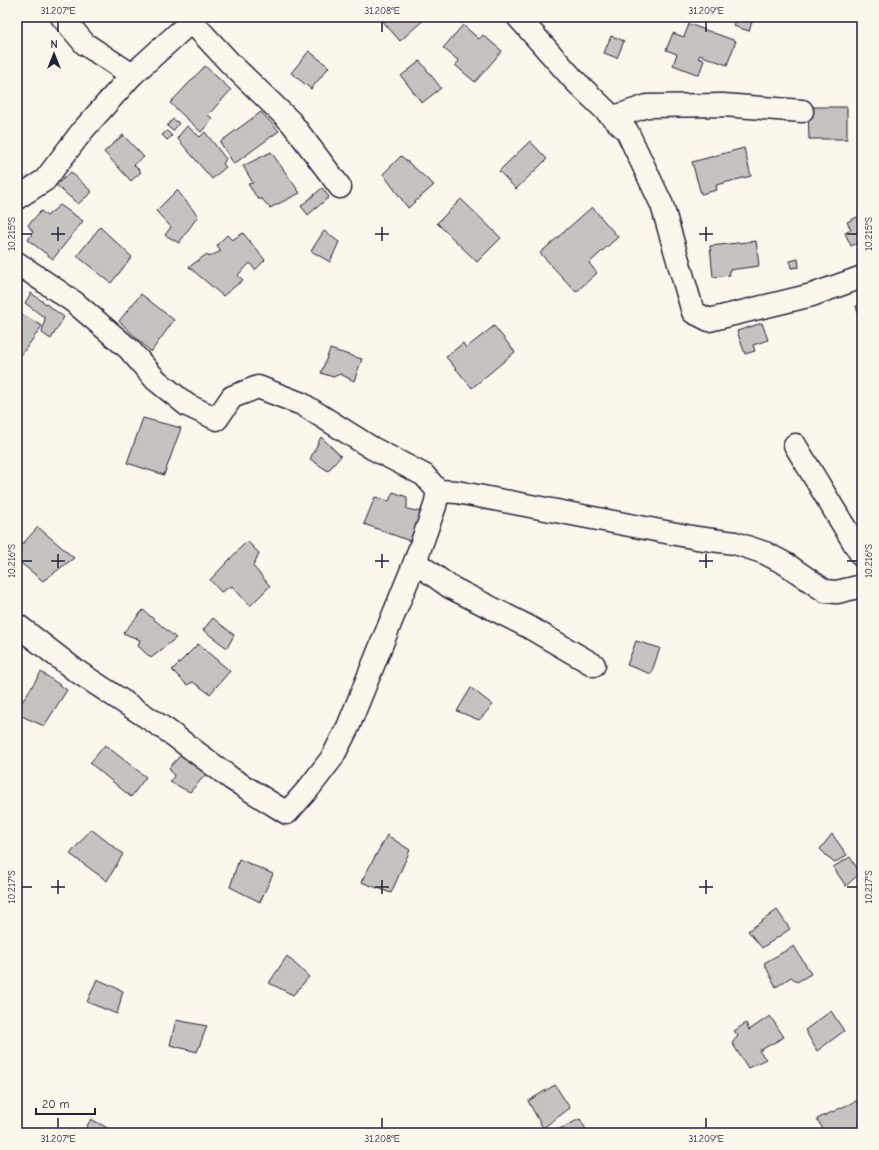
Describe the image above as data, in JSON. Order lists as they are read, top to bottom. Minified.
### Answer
{"scale_bar":"20 m","north":"top","coordinates":["31.207°E","31.208°E","31.209°E","10.215°S","10.216°S","10.217°S"]}
